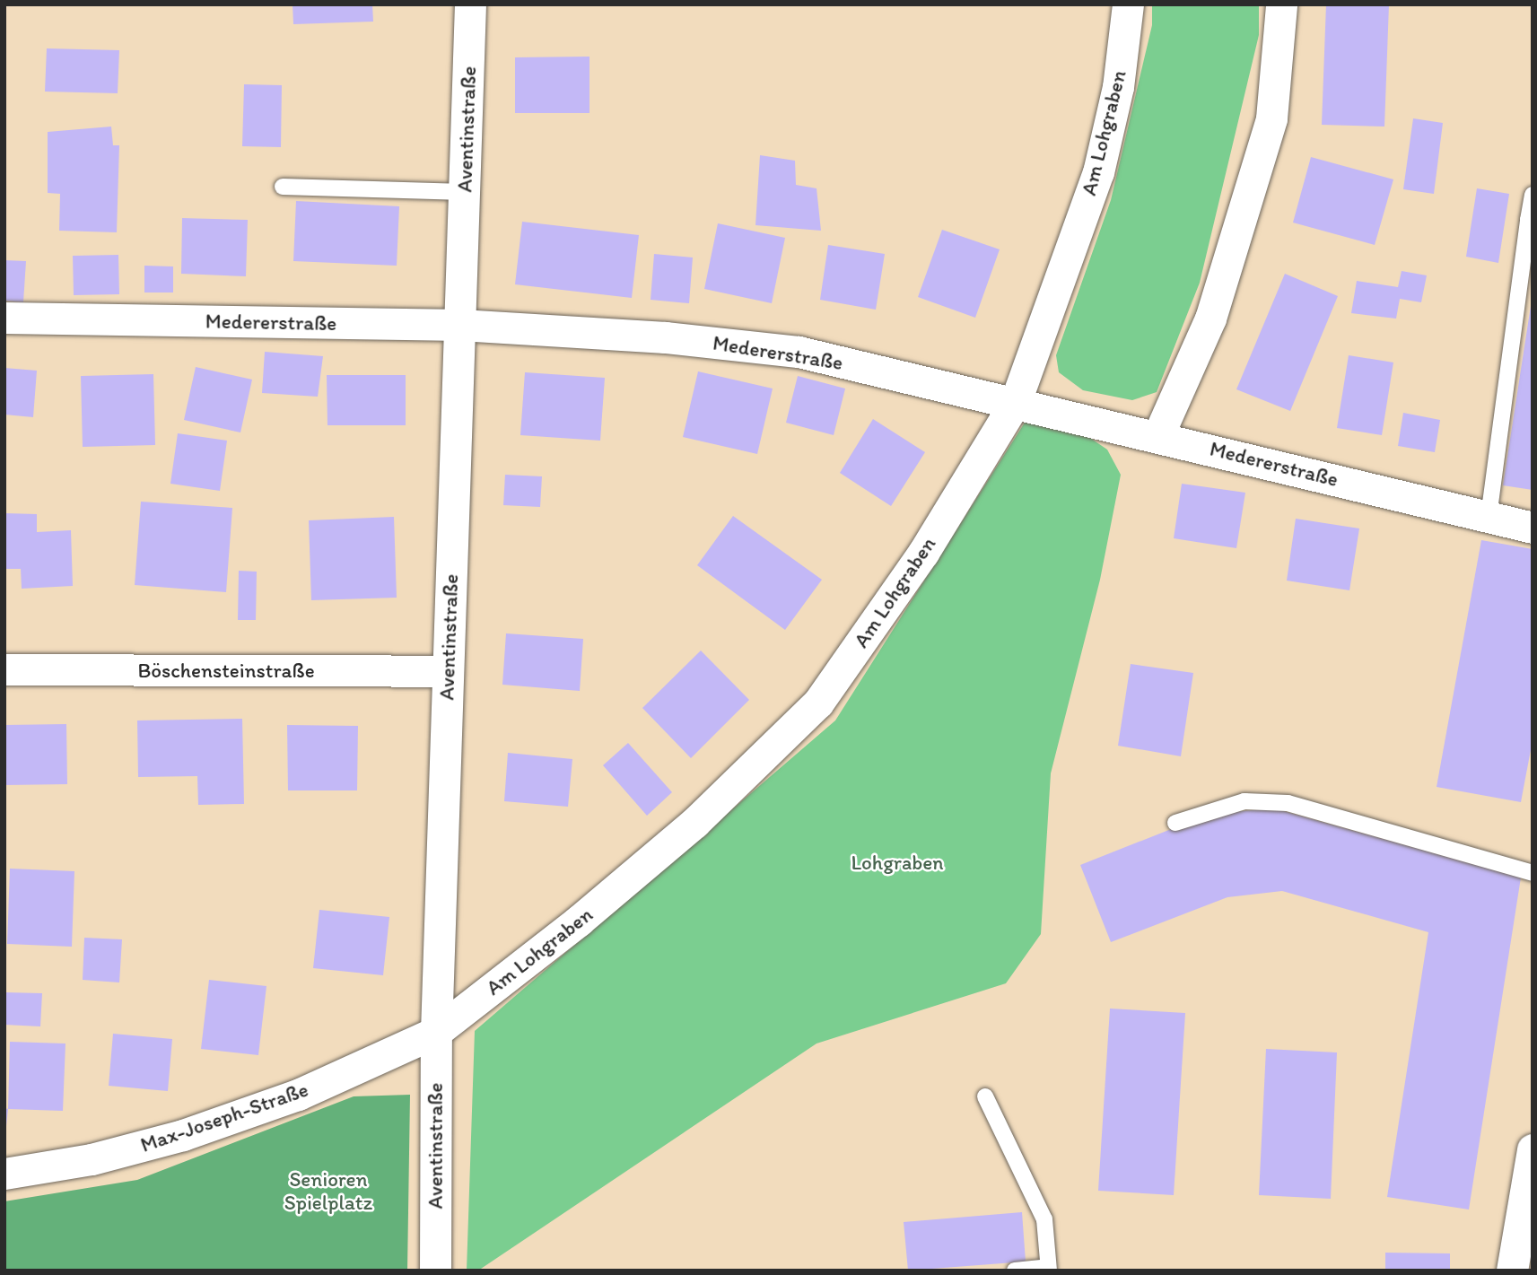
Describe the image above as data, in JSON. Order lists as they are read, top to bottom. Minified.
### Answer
{"streets":{"street":["Aventinstraße","Am Lohgraben","Medererstraße","Böschensteinstraße","Max-Joseph-Straße"]},"crossings":[["Aventinstraße","Am Lohgraben"],["Aventinstraße","Medererstraße"],["Aventinstraße","Böschensteinstraße"],["Aventinstraße","Max-Joseph-Straße"],["Am Lohgraben","Medererstraße"],["Am Lohgraben","Max-Joseph-Straße"]],"parks":["Lohgraben","Senioren Spielplatz"]}
